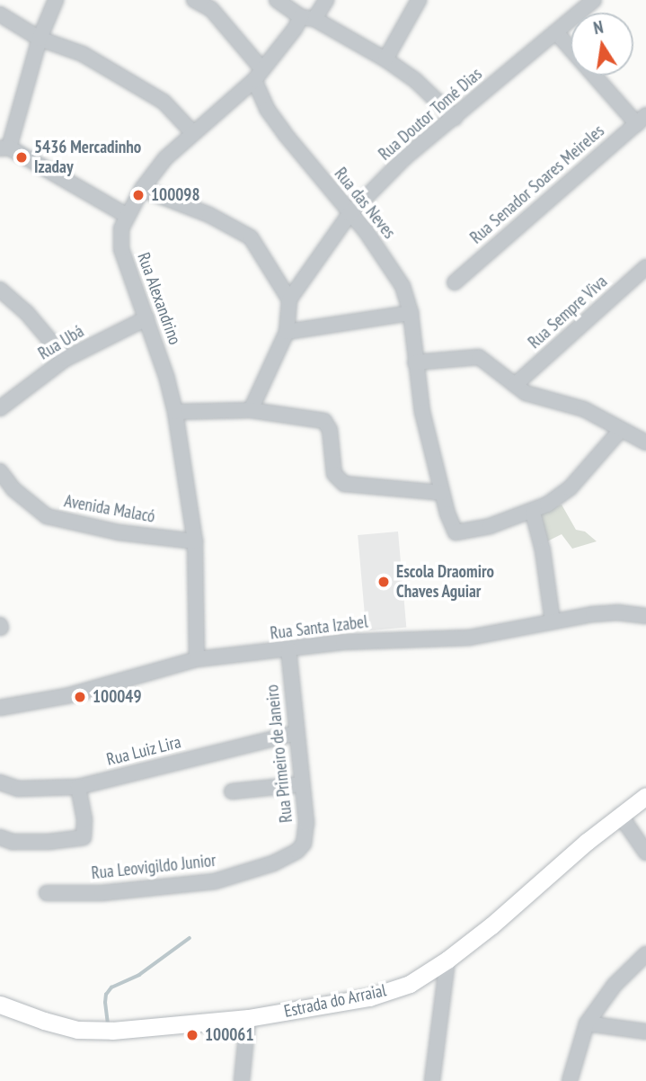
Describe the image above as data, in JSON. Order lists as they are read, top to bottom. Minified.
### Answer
{"streets":{"main road":["Estrada do Arraial"],"street":["Rua Doutor Tomé Dias","Rua Senador Soares Meireles","Rua das Neves","Rua Alexandrino","Rua Sempre Viva","Rua Ubá","Avenida Malacó","Rua Santa Izabel","Rua Luiz Lira","Rua Primeiro de Janeiro","Rua Leovigildo Junior"]},"crossings":[["Rua Doutor Tomé Dias","Rua das Neves"],["Rua das Neves","Rua Alexandrino"],["Rua Alexandrino","Rua Ubá"],["Rua Alexandrino","Avenida Malacó"],["Rua Alexandrino","Rua Santa Izabel"],["Rua Santa Izabel","Rua Primeiro de Janeiro"],["Rua Luiz Lira","Rua Primeiro de Janeiro"],["Rua Primeiro de Janeiro","Rua Leovigildo Junior"]],"places":["5436 Mercadinho Izaday","100098","Escola Draomiro Chaves Aguiar","100049","100061"],"north":"top"}
